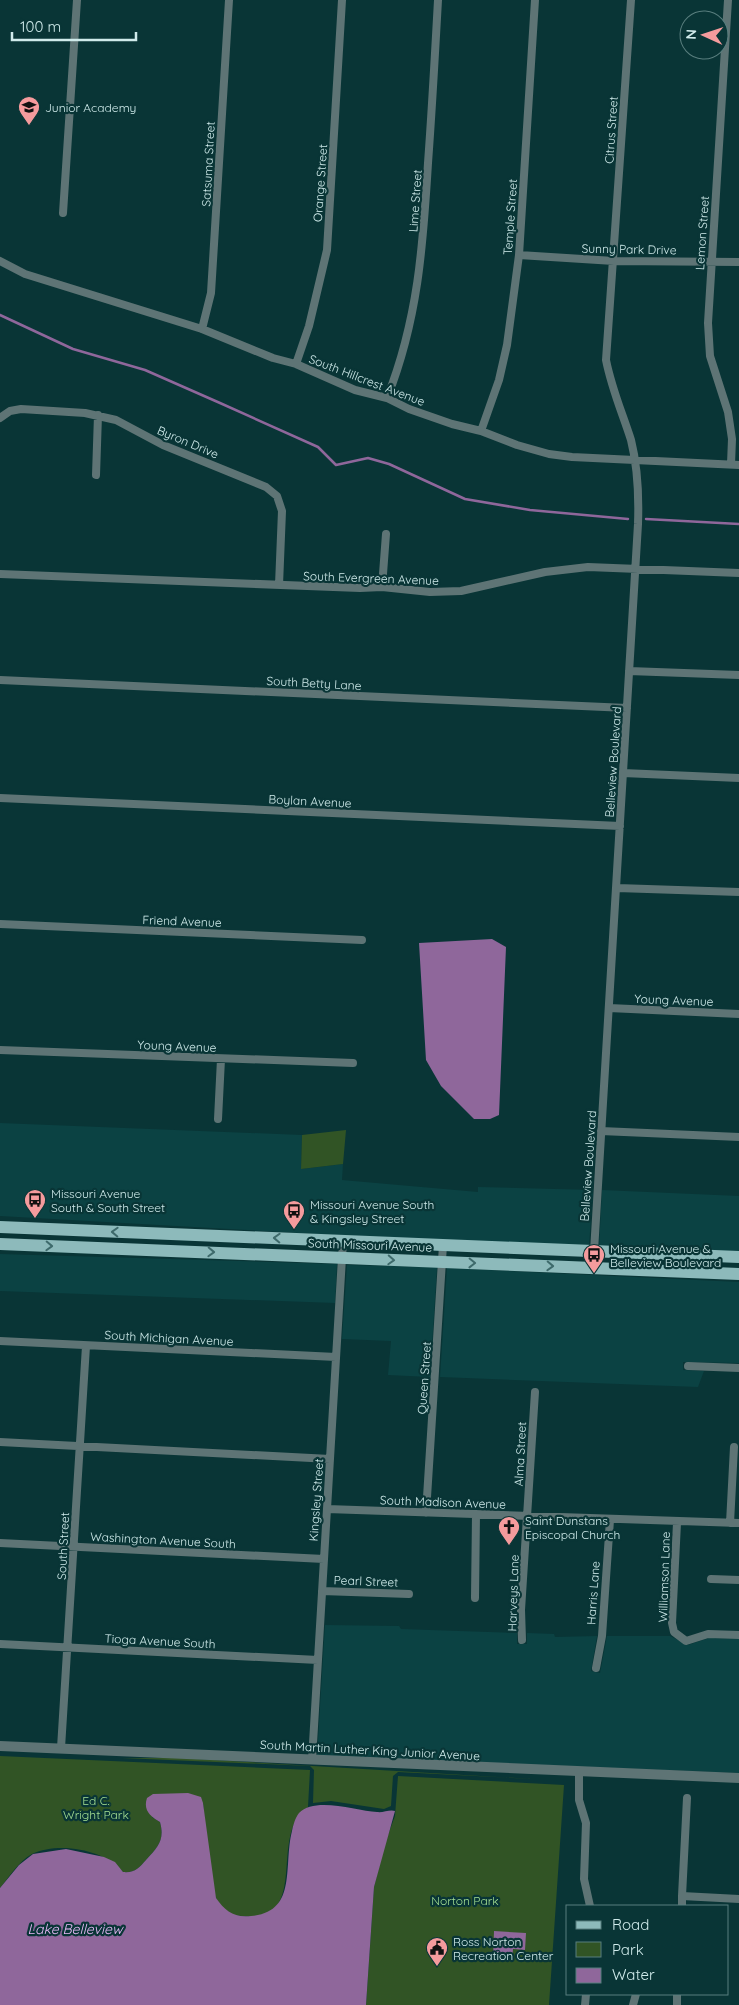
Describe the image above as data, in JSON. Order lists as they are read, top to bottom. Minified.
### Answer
{"streets":{"main road":["South Missouri Avenue"],"street":["Citrus Street","Satsuma Street","Orange Street","Lime Street","Temple Street","Lemon Street","Sunny Park Drive","South Hillcrest Avenue","Byron Drive","South Evergreen Avenue","South Betty Lane","Belleview Boulevard","Boylan Avenue","Friend Avenue","Young Avenue","South Michigan Avenue","Queen Street","Alma Street","Kingsley Street","South Madison Avenue","Washington Avenue South","South Street","Williamson Lane","Pearl Street","Harveys Lane","Harris Lane","Tioga Avenue South","South Martin Luther King Junior Avenue"]},"crossings":[["Citrus Street","Sunny Park Drive"],["Citrus Street","Belleview Boulevard"],["Satsuma Street","South Hillcrest Avenue"],["Orange Street","South Hillcrest Avenue"],["Lime Street","South Hillcrest Avenue"],["Temple Street","Sunny Park Drive"],["Temple Street","South Hillcrest Avenue"],["Lemon Street","Sunny Park Drive"],["Lemon Street","South Hillcrest Avenue"],["Sunny Park Drive","Belleview Boulevard"],["South Hillcrest Avenue","Belleview Boulevard"],["Byron Drive","South Evergreen Avenue"],["South Evergreen Avenue","Belleview Boulevard"],["South Betty Lane","Belleview Boulevard"],["Belleview Boulevard","Boylan Avenue"],["Belleview Boulevard","Young Avenue"],["Belleview Boulevard","South Missouri Avenue"],["South Missouri Avenue","Queen Street"],["South Missouri Avenue","Kingsley Street"],["South Michigan Avenue","Kingsley Street"],["South Michigan Avenue","South Street"],["Queen Street","South Madison Avenue"],["Alma Street","South Madison Avenue"],["Alma Street","Harveys Lane"],["Kingsley Street","South Madison Avenue"],["Kingsley Street","Washington Avenue South"],["Kingsley Street","Pearl Street"],["Kingsley Street","Tioga Avenue South"],["Kingsley Street","South Martin Luther King Junior Avenue"],["South Madison Avenue","Williamson Lane"],["South Madison Avenue","Harveys Lane"],["South Madison Avenue","Harris Lane"],["Washington Avenue South","South Street"],["South Street","Tioga Avenue South"],["South Street","South Martin Luther King Junior Avenue"]],"water":["Lake Belleview"],"parks":["Ed C. Wright Park","Norton Park"],"places":{"school or university":["Junior Academy"],"bus stop":["Missouri Avenue South & South Street","Missouri Avenue South & Kingsley Street","Missouri Avenue & Belleview Boulevard"],"church":["Saint Dunstans Episcopal Church"],"public building":["Ross Norton Recreation Center"]},"legend":["Road","Park","Water"],"scale_bar":"100 m","north":"left"}
